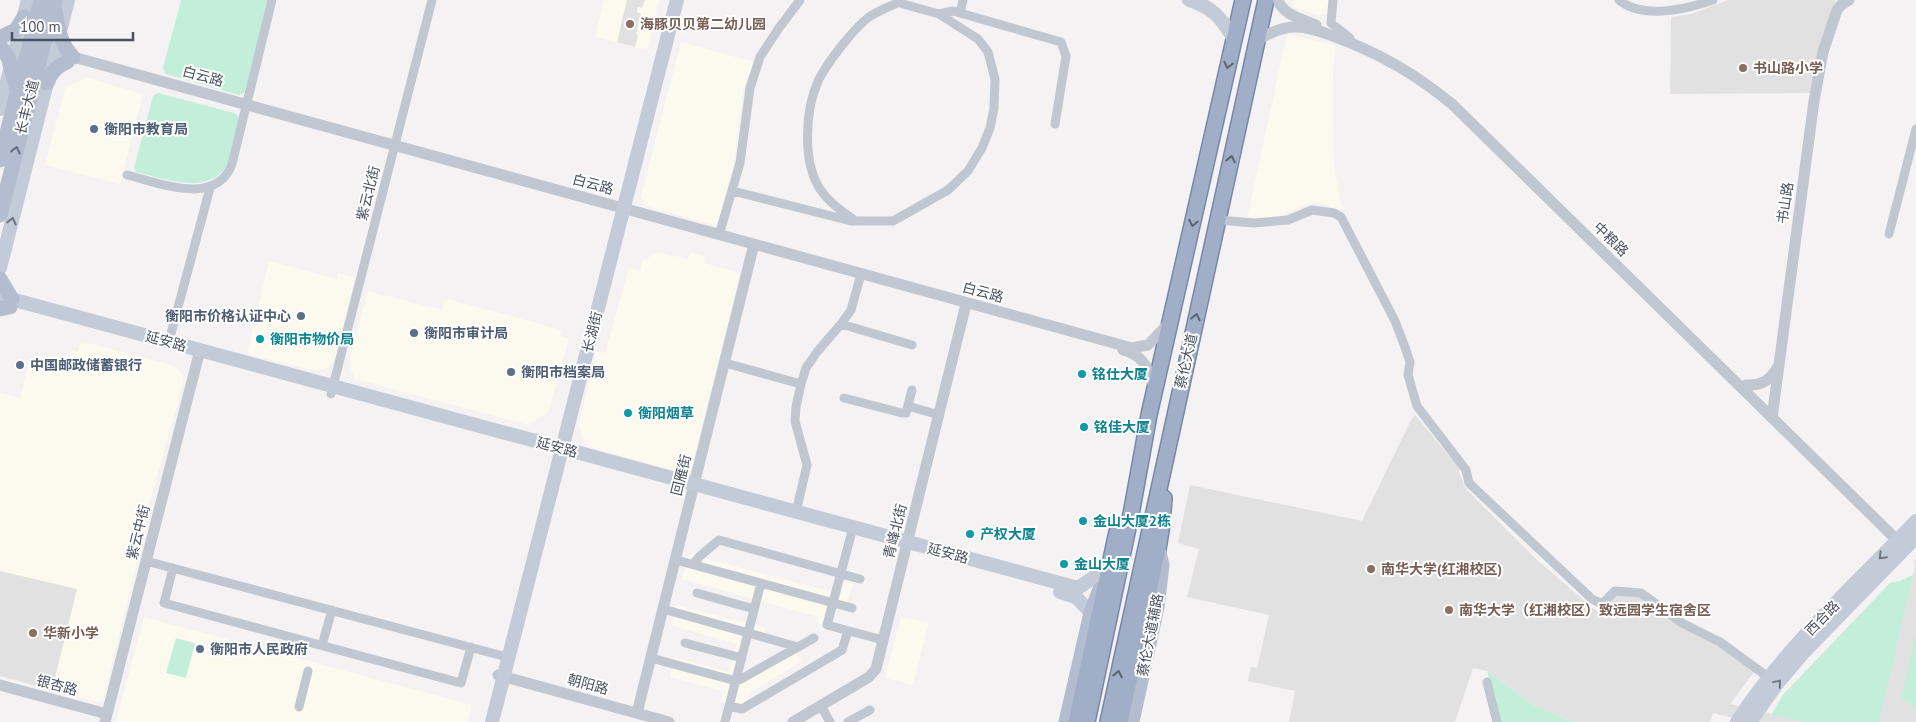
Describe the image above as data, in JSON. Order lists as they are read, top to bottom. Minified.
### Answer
{"streets":{"highway":["蔡伦大道"],"main road":["长丰大道","长湖街","延安路","西合路","蔡伦大道辅路"],"street":["白云路","紫云北街","书山路","中粮路","回雁街","青峰北街","紫云中街","朝阳路","银杏路"]},"crossings":[["白云路","长丰大道"],["白云路","紫云北街"],["白云路","长湖街"],["白云路","蔡伦大道"],["白云路","回雁街"],["白云路","青峰北街"],["紫云北街","延安路"],["书山路","中粮路"],["中粮路","蔡伦大道"],["中粮路","西合路"],["长湖街","延安路"],["长湖街","朝阳路"],["延安路","回雁街"],["延安路","青峰北街"],["延安路","紫云中街"],["回雁街","朝阳路"],["紫云中街","银杏路"]],"places":["海豚贝贝第二幼儿园","书山路小学","衡阳市教育局","衡阳市价格认证中心","衡阳市审计局","衡阳市物价局","中国邮政储蓄银行","衡阳市档案局","铭仕大厦","衡阳烟草","铭佳大厦","金山大厦2栋","产权大厦","金山大厦","南华大学(红湘校区)","南华大学（红湘校区）致远园学生宿舍区","华新小学","衡阳市人民政府"],"scale_bar":"100 m"}
